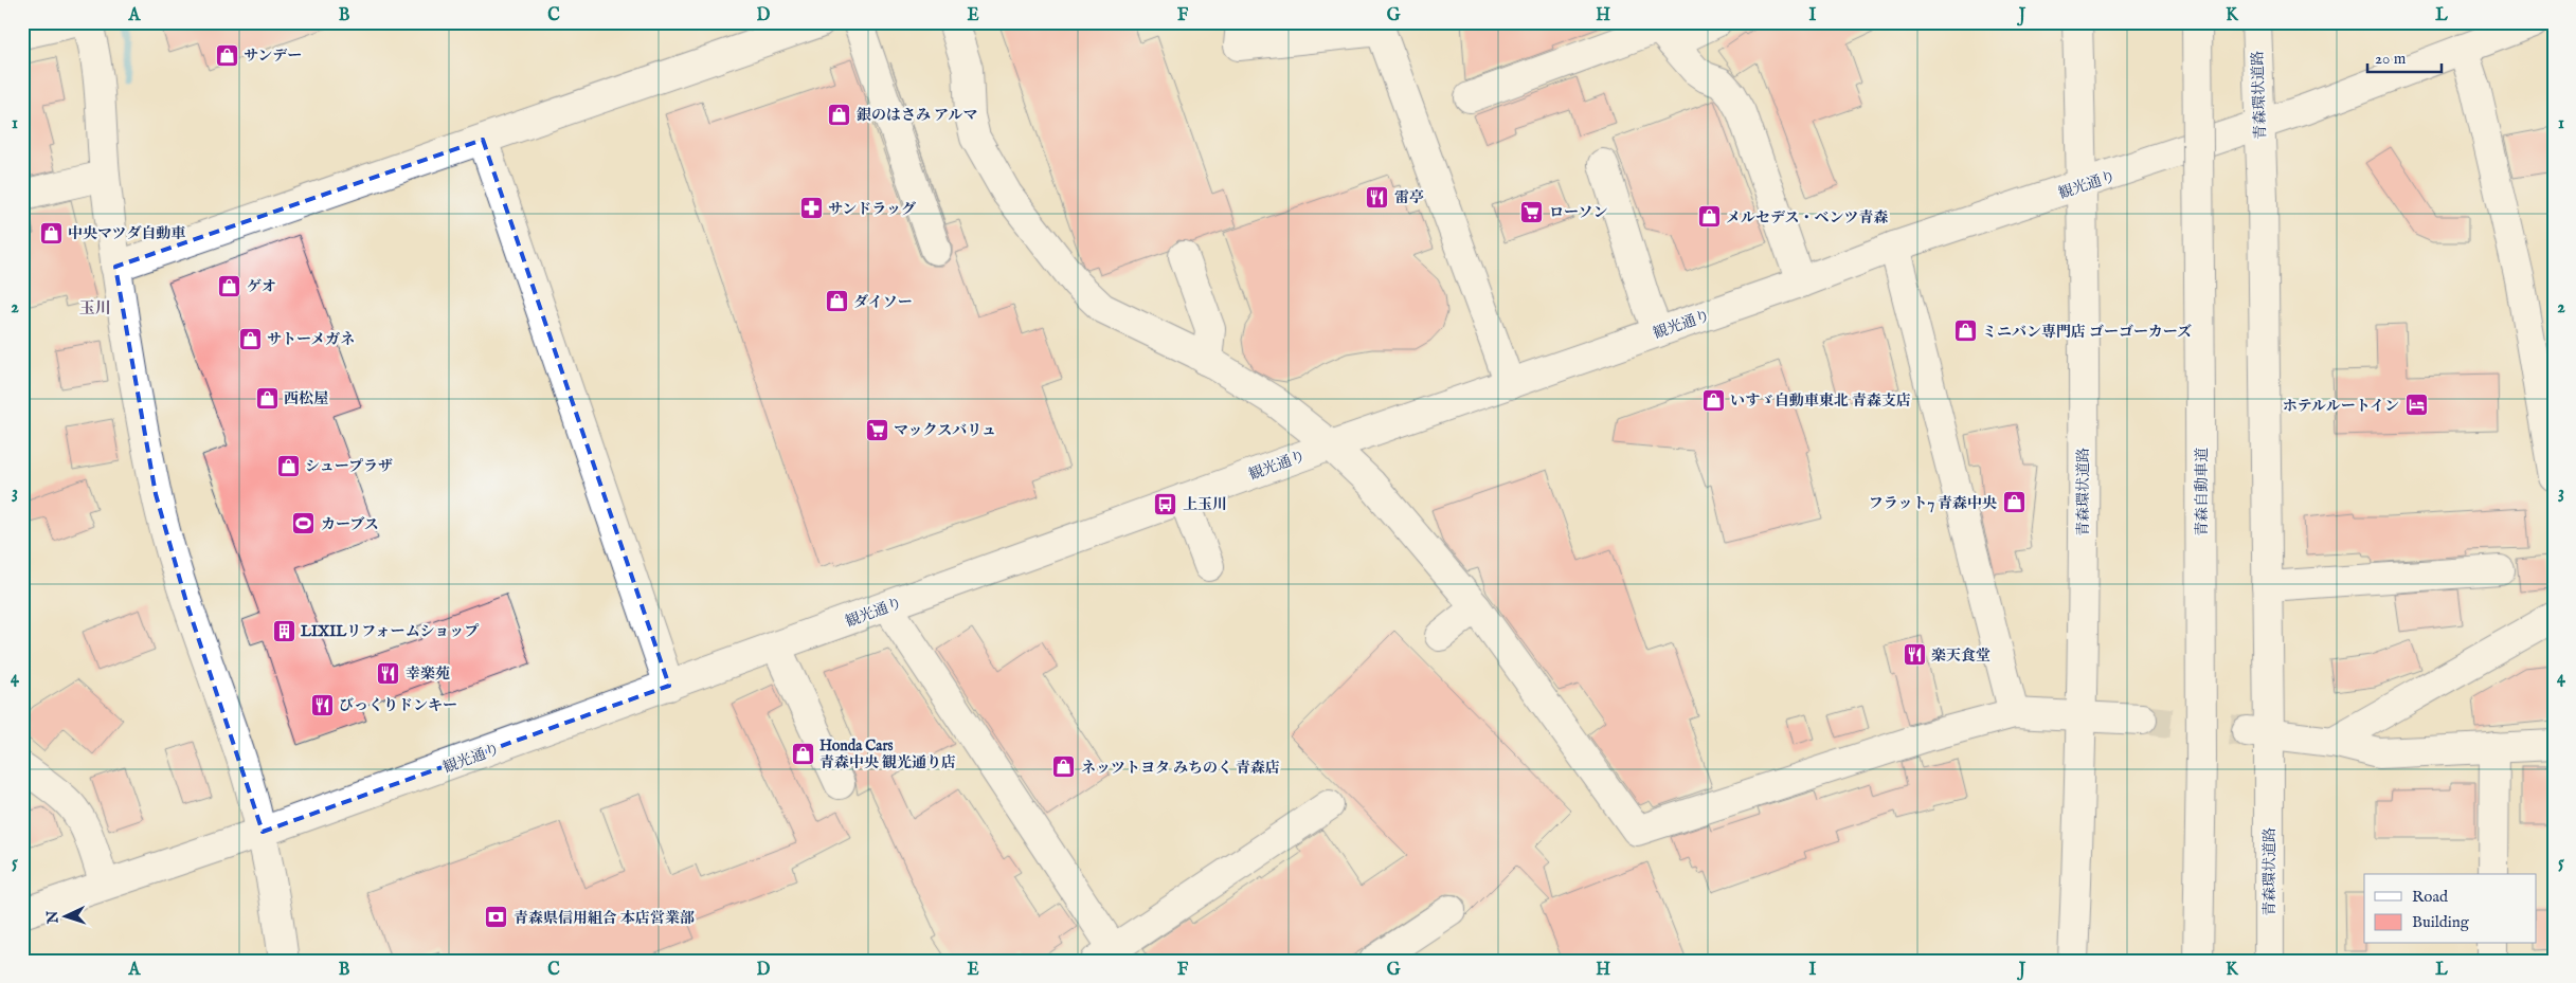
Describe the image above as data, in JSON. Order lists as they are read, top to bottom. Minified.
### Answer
{"streets":{"main road":["青森環状道路","観光通り","青森自動車道"]},"crossings":[["青森環状道路","観光通り"]],"districts":["玉川"],"places":{"shop":["サンデー","銀のはさみ アルマ","メルセデス・ベンツ青森","中央マツダ自動車","ゲオ","ダイソー","ミニバン専門店 ゴーゴーカーズ","サトーメガネ","西松屋","いすゞ自動車東北 青森支店","シュープラザ","フラット7 青森中央","Honda Cars 青森中央 観光通り店","ネッツトヨタ みちのく 青森店"],"restaurant":["雷亭","楽天食堂","幸楽苑","びっくりドンキー"],"pharmacy":["サンドラッグ"],"supermarket":["ローソン","マックスバリュ"],"hotel":["ホテルルートイン"],"bus stop":["上玉川"],"sports":["カーブス"],"building":["LIXILリフォームショップ"],"bank":["青森県信用組合 本店営業部"]},"legend":["Road","Building"],"scale_bar":"20 m","north":"left","grid":{"columns":["A","B","C","D","E","F","G","H","I","J","K","L"],"rows":["1","2","3","4","5"]}}
